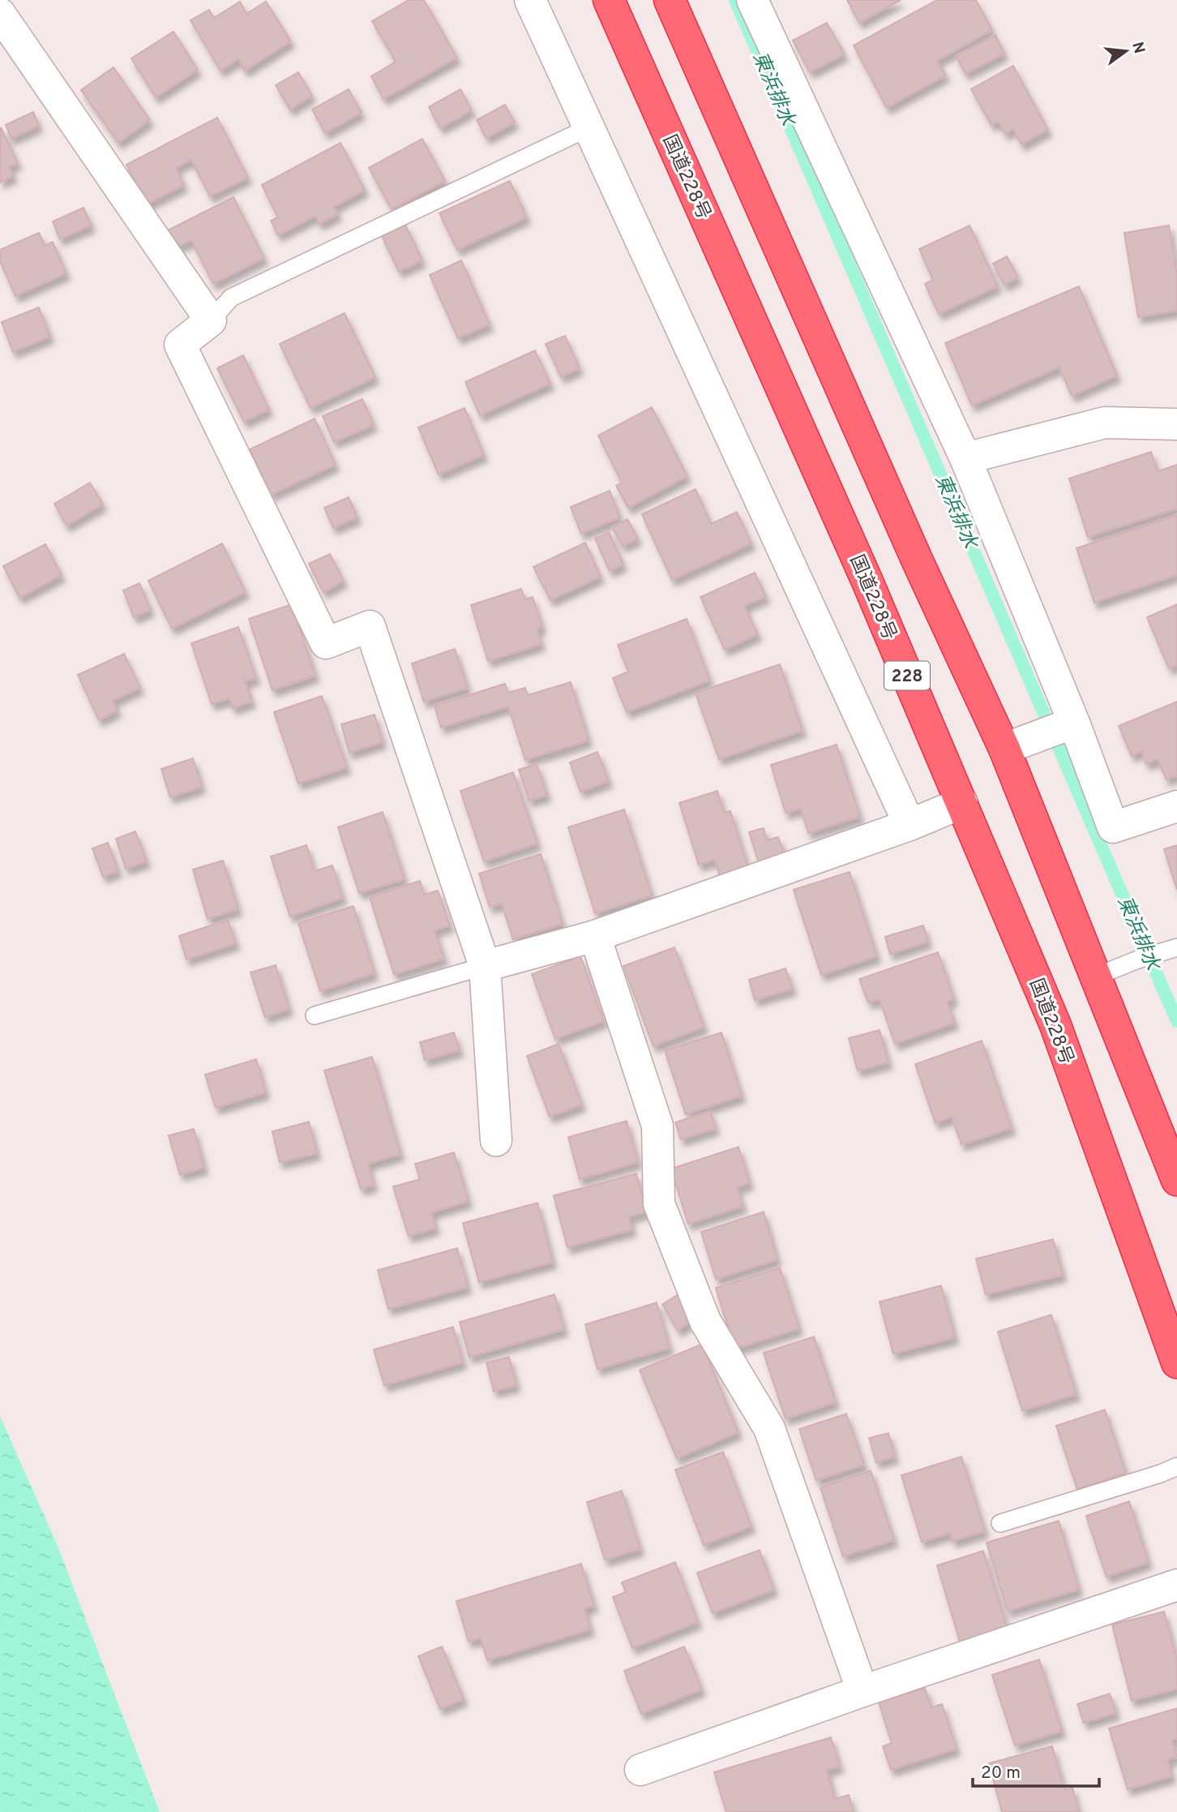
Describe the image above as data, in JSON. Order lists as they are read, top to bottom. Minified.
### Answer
{"streets":{"highway":["国道228号","228"]},"water":["東浜排水"],"scale_bar":"20 m","north":"right"}
